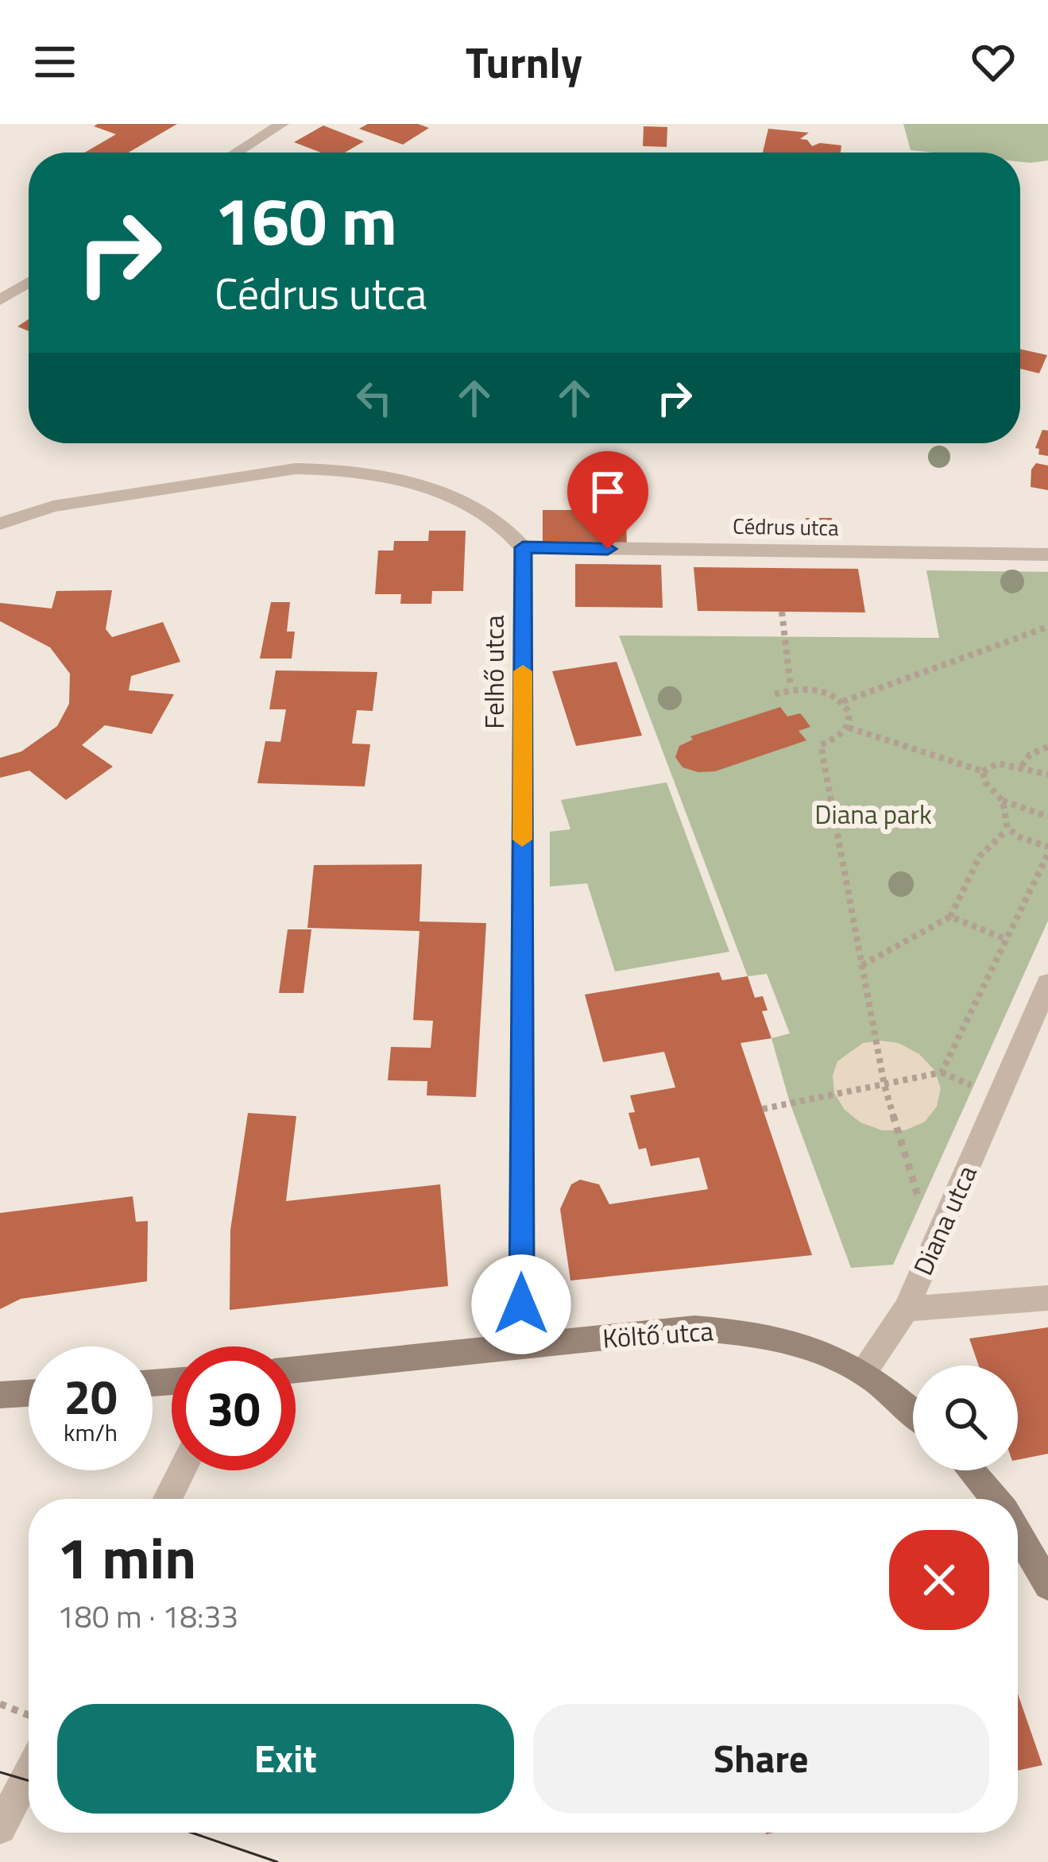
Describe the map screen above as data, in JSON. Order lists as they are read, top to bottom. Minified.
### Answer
{"streets":{"street":["Cédrus utca","Felhő utca","Diana utca","Költő utca"]},"crossings":[["Cédrus utca","Felhő utca"],["Felhő utca","Költő utca"],["Diana utca","Költő utca"]],"parks":["Diana park"],"page":{"header":"Turnly","turn":["160 m","Cédrus utca"],"speed":"20 km/h","limit":"30","heading":["1 min","180 m · 18:33"],"buttons":["Exit","Share"]}}
